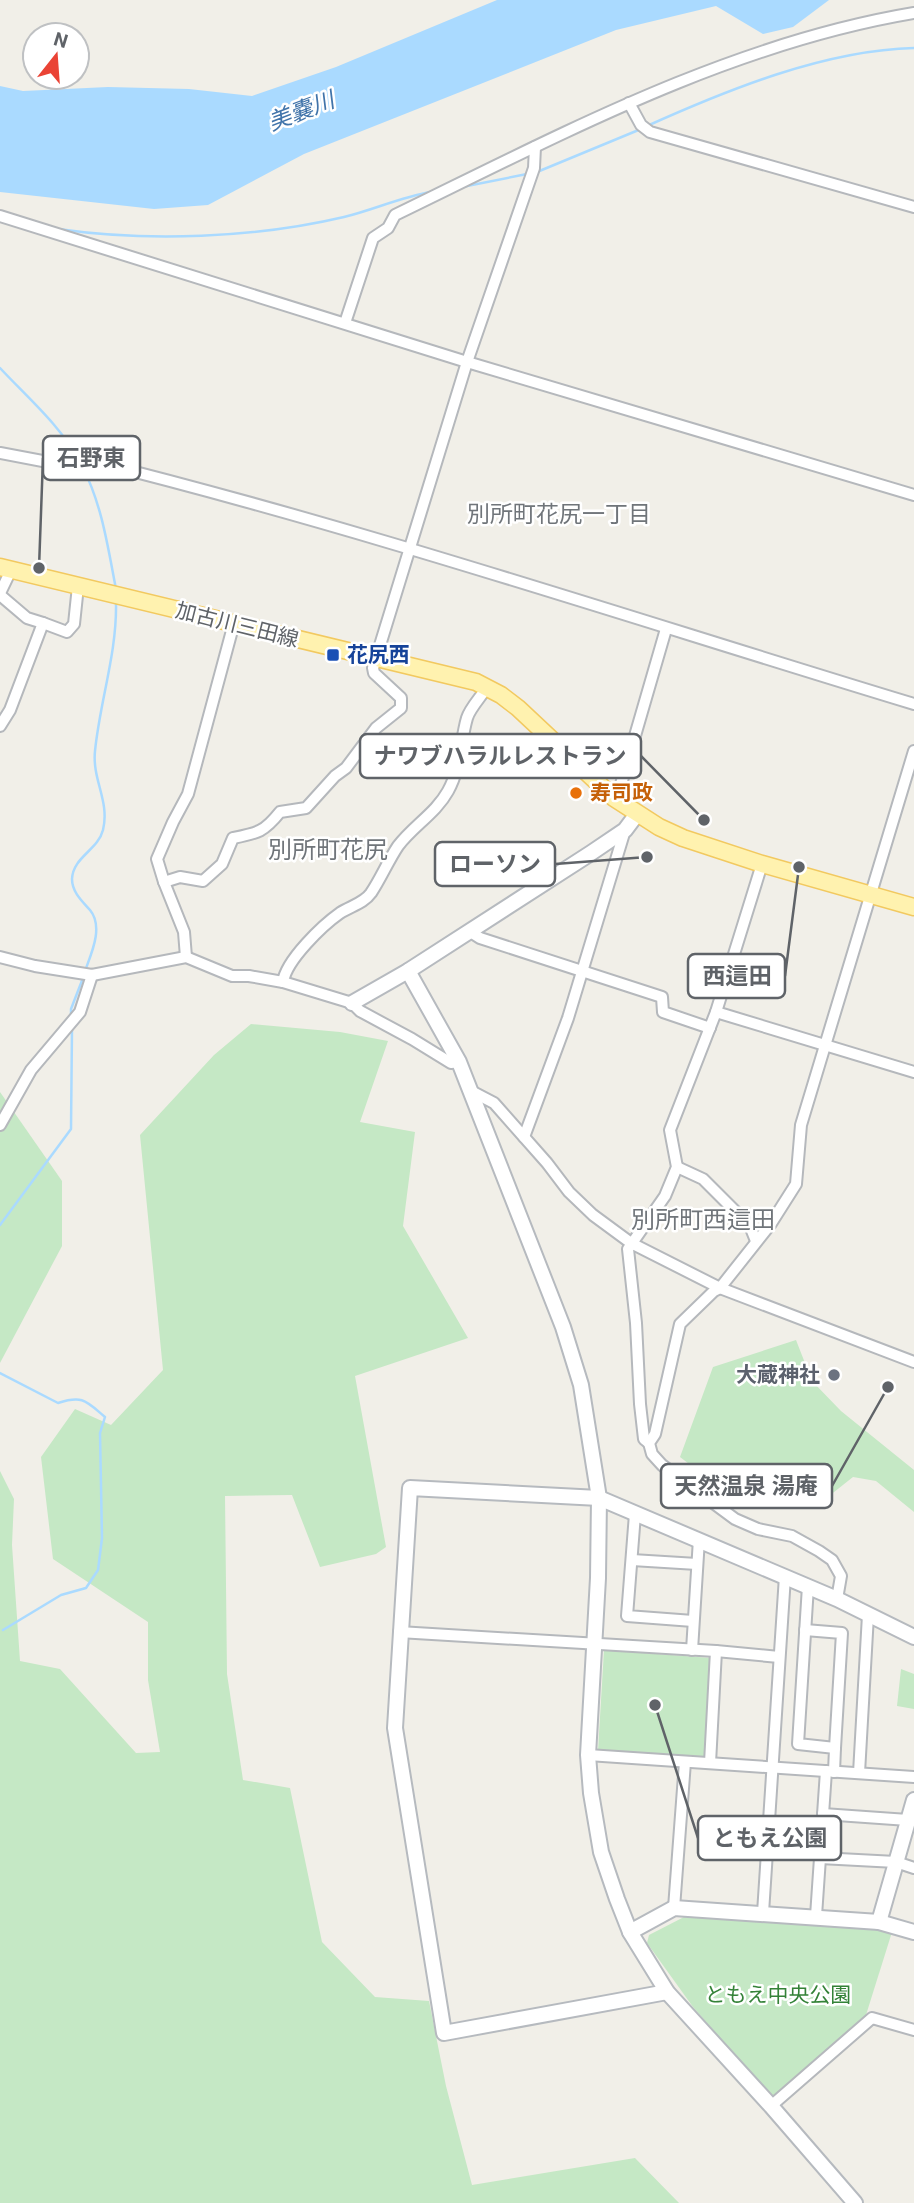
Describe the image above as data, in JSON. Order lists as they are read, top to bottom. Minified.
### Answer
{"streets":{"main road":["加古川三田線"]},"districts":["別所町花尻一丁目","別所町花尻","別所町西這田"],"water":["美嚢川"],"parks":["ともえ中央公園"],"places":{"other":["石野東","寿司政","ナワブハラルレストラン","ローソン","西這田","大蔵神社","天然温泉 湯庵","ともえ公園"],"transit":["花尻西"]},"north":"top"}
